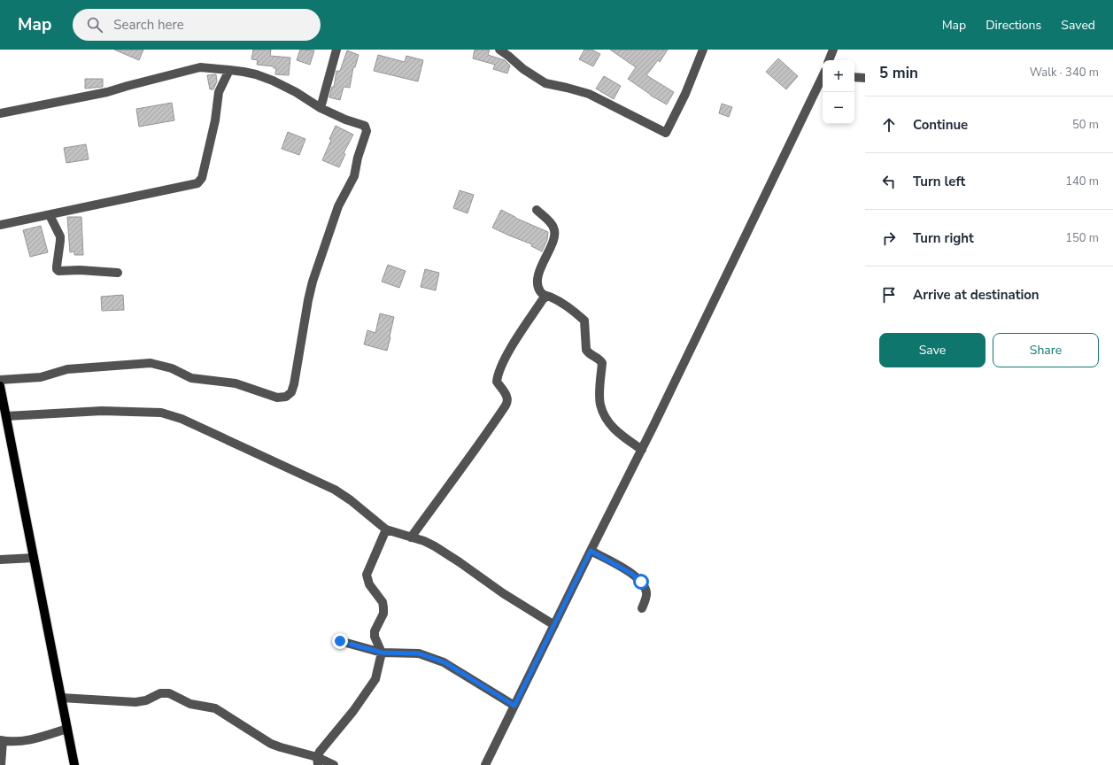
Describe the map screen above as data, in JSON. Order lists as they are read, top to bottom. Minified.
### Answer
{"page":{"header":"Map","search":"Search here","nav":["Map","Directions","Saved"],"heading":["5 min","Walk · 340 m"],"map_buttons":["+","−"],"list":[["Continue","50 m"],["Turn left","140 m"],["Turn right","150 m"],"Arrive at destination"],"buttons":["Save","Share"]}}
